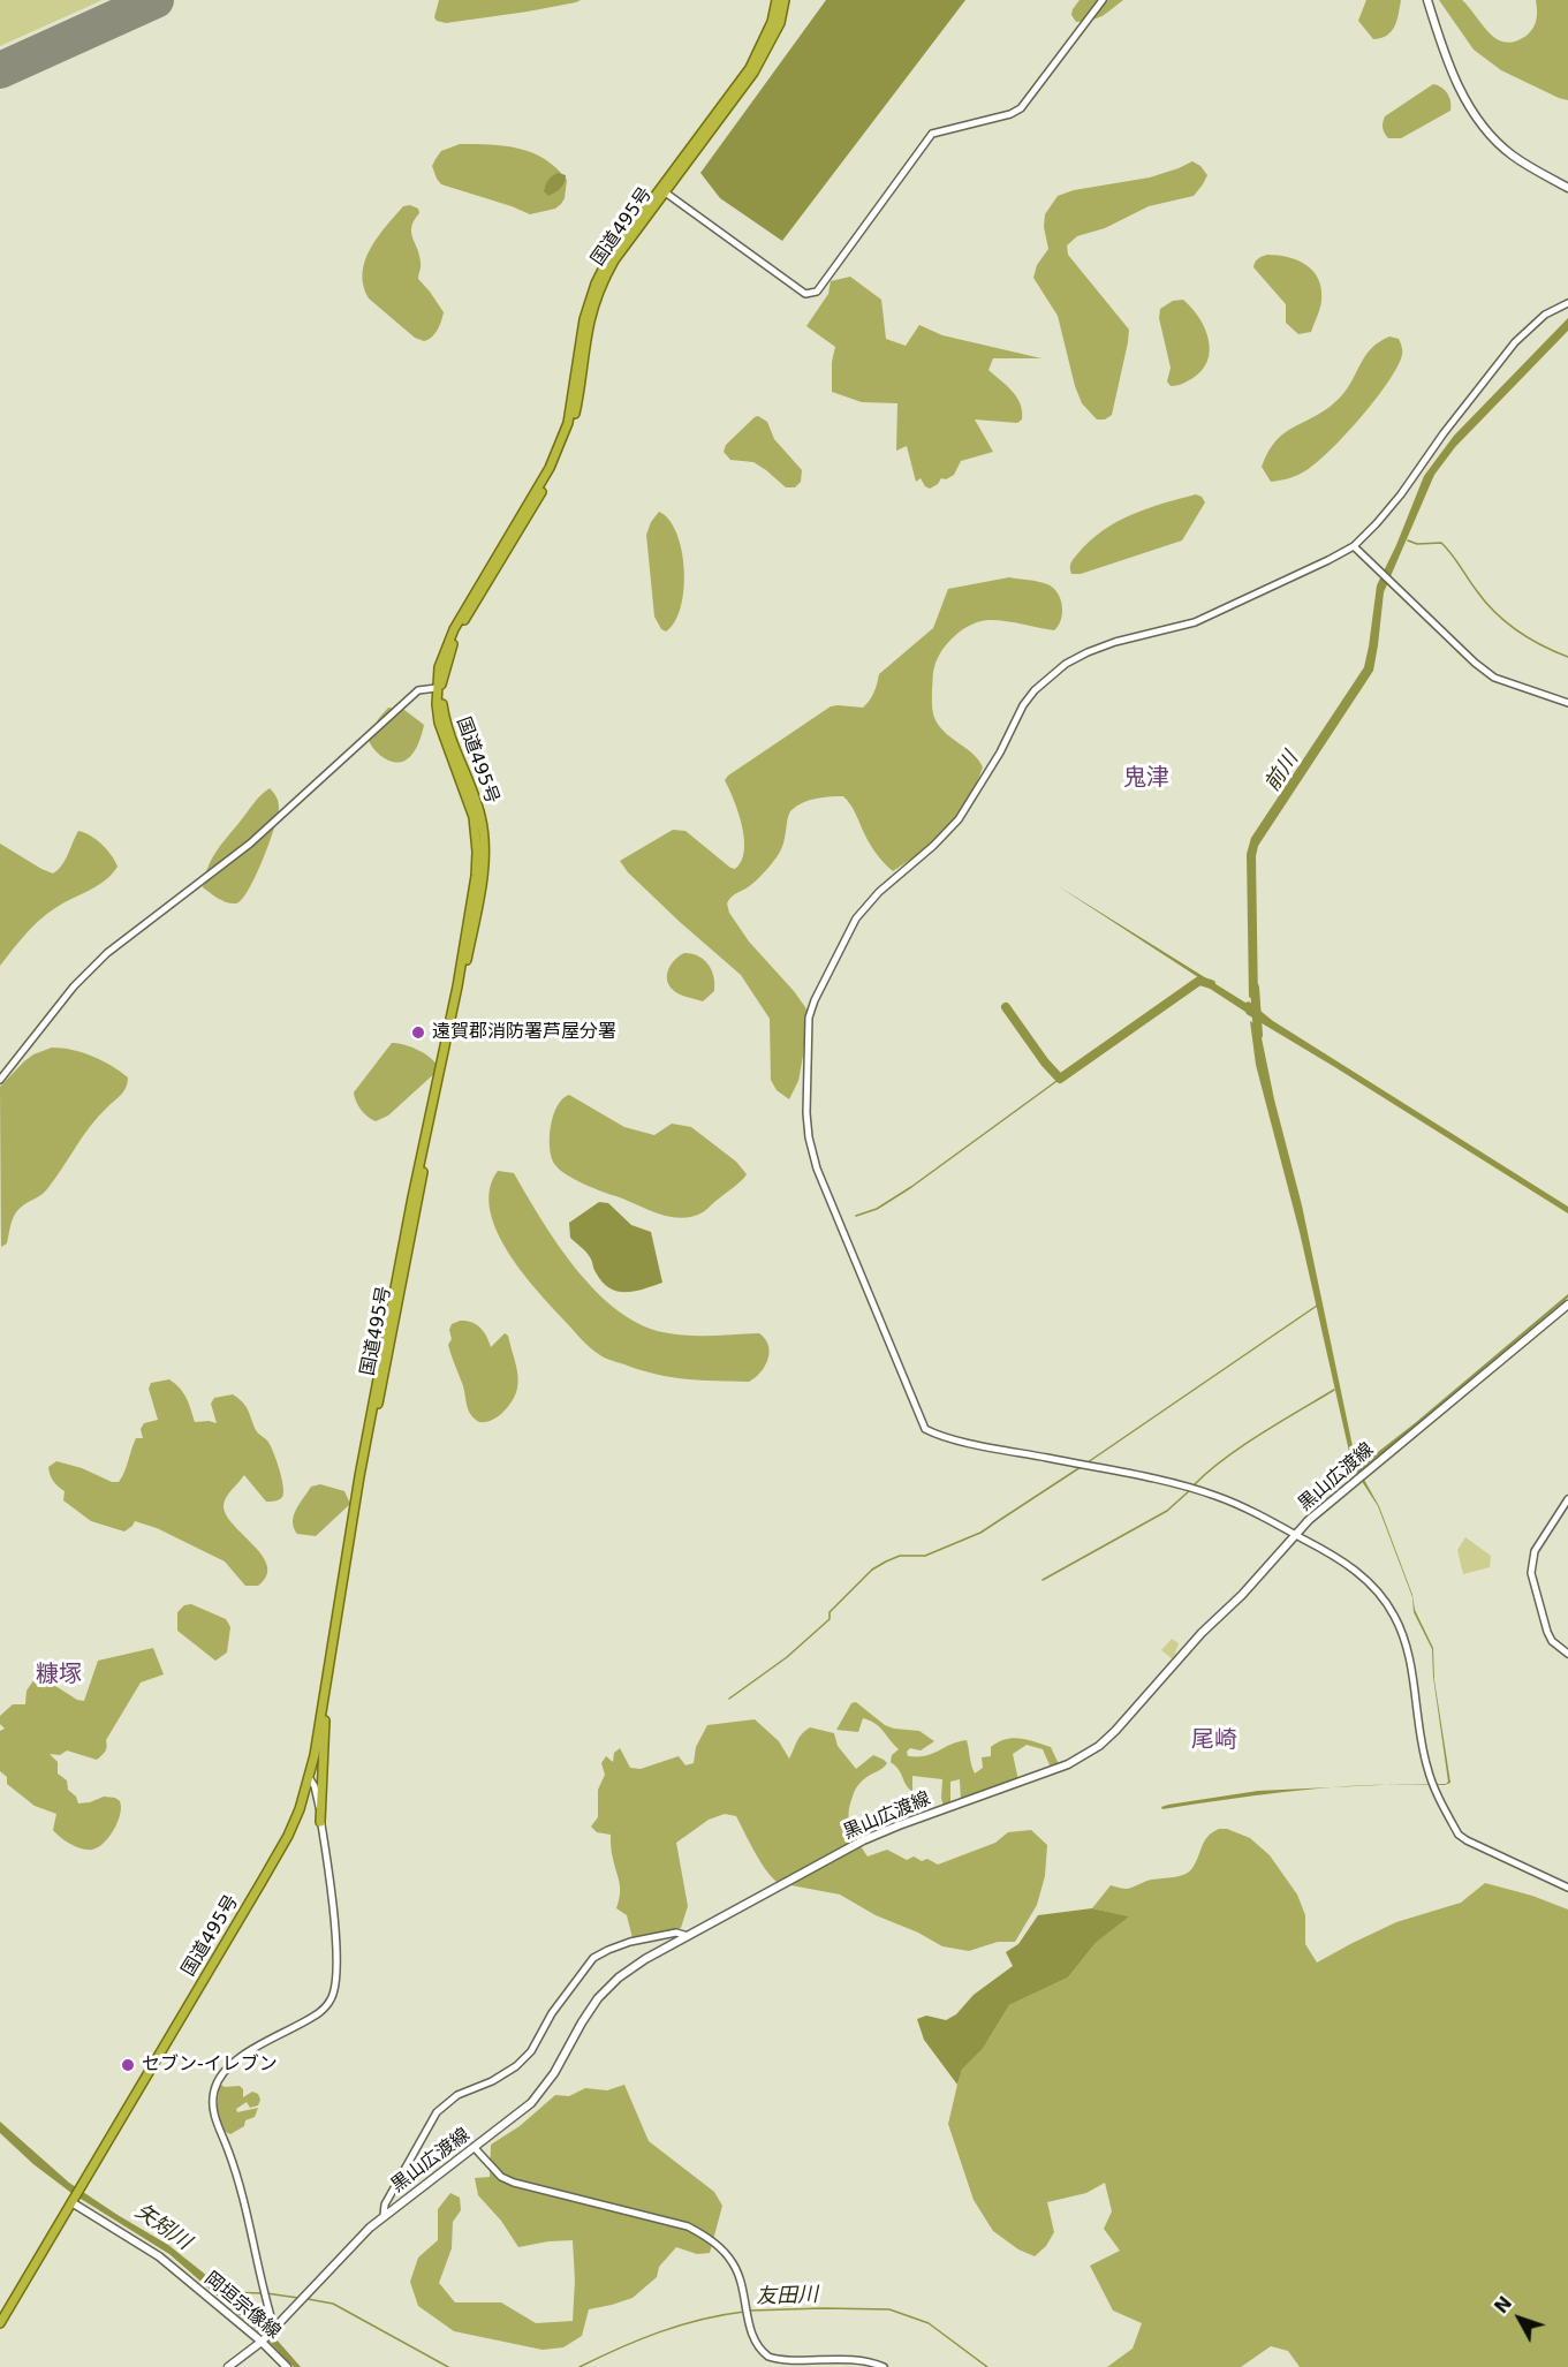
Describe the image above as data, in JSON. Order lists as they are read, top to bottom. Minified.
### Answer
{"streets":{"highway":["国道495号"],"main road":["黒山広渡線","岡垣宗像線"]},"crossings":[["国道495号","岡垣宗像線"],["黒山広渡線","岡垣宗像線"]],"districts":["鬼津","糠塚","尾崎"],"water":["前川","矢矧川","友田川"],"places":["遠賀郡消防署芦屋分署","セブン-イレブン"],"north":"top left"}
